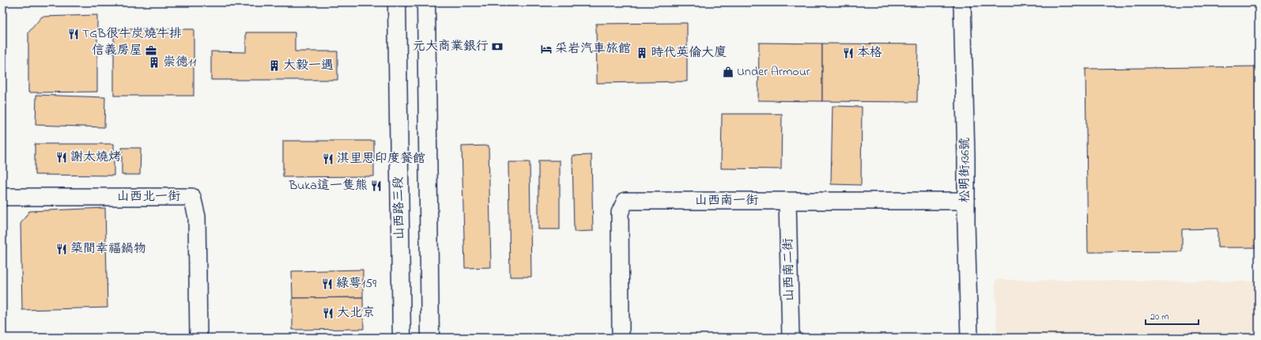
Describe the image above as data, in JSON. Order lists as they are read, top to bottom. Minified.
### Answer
{"streets":{"street":["松明街136號","山西北一街","山西南一街","山西路三段","山西南二街"]},"crossings":[["松明街136號","山西南一街"],["山西南一街","山西南二街"]],"places":{"restaurant":["TGB很牛炭燒牛排","本格","謝太燒烤","淇里思印度餐館","Buka這一隻熊","築間幸福鍋物","綠萼159","大北京"],"bank":["元大商業銀行"],"hotel":["采岩汽車旅館"],"office":["信義房屋"],"building":["時代英倫大廈","崇德11","大毅一遇"],"shop":["Under Armour"]},"scale_bar":"20 m"}
